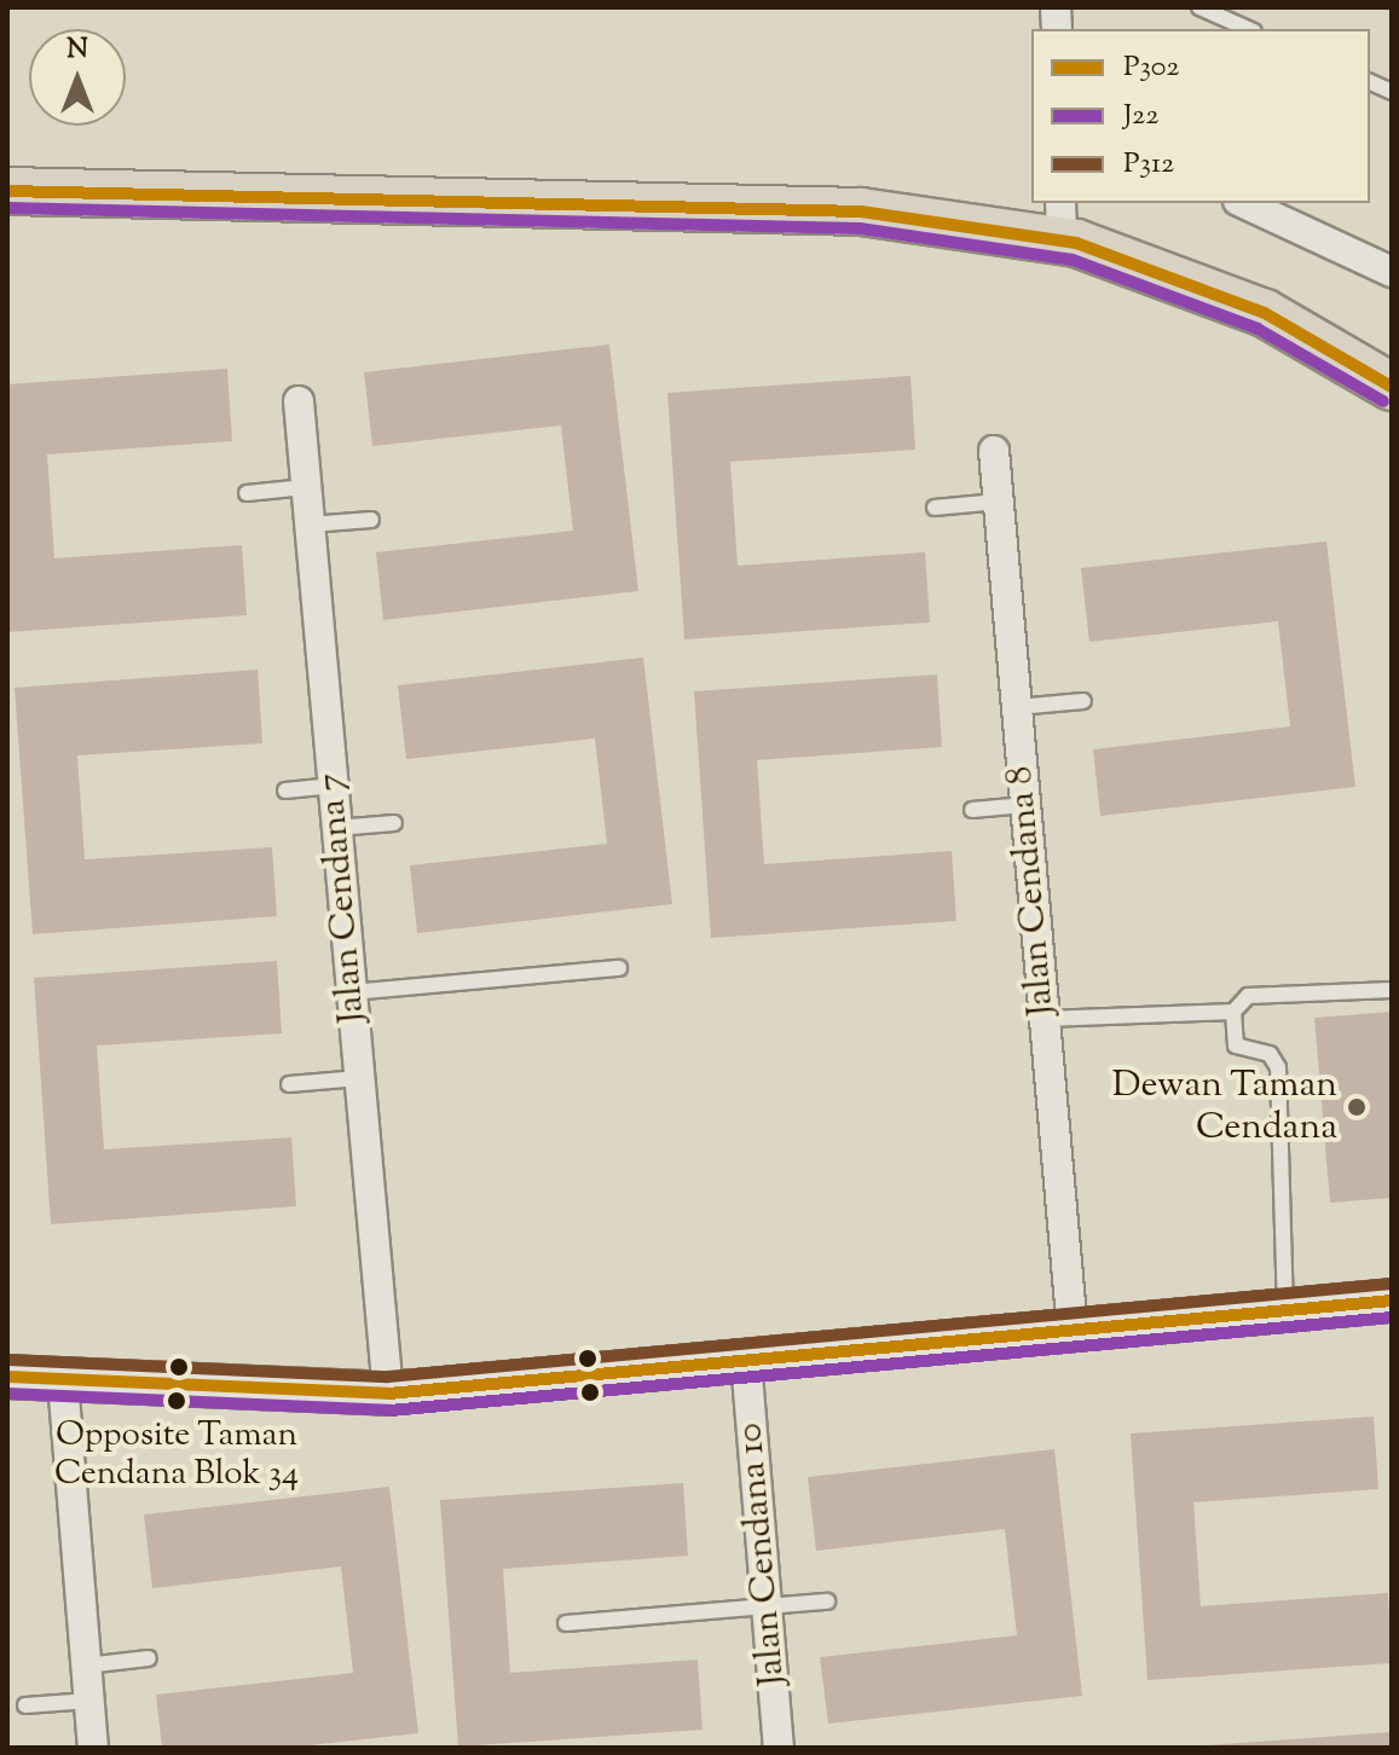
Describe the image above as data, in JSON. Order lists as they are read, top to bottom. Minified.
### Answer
{"streets":{"street":["Jalan Cendana 8","Jalan Cendana 7","Jalan Cendana 10"]},"places":["Dewan Taman Cendana","Opposite Taman Cendana Blok 34"],"lines":["transit line P302","transit line J22","transit line P312"],"legend":["P302","J22","P312"],"north":"top"}
